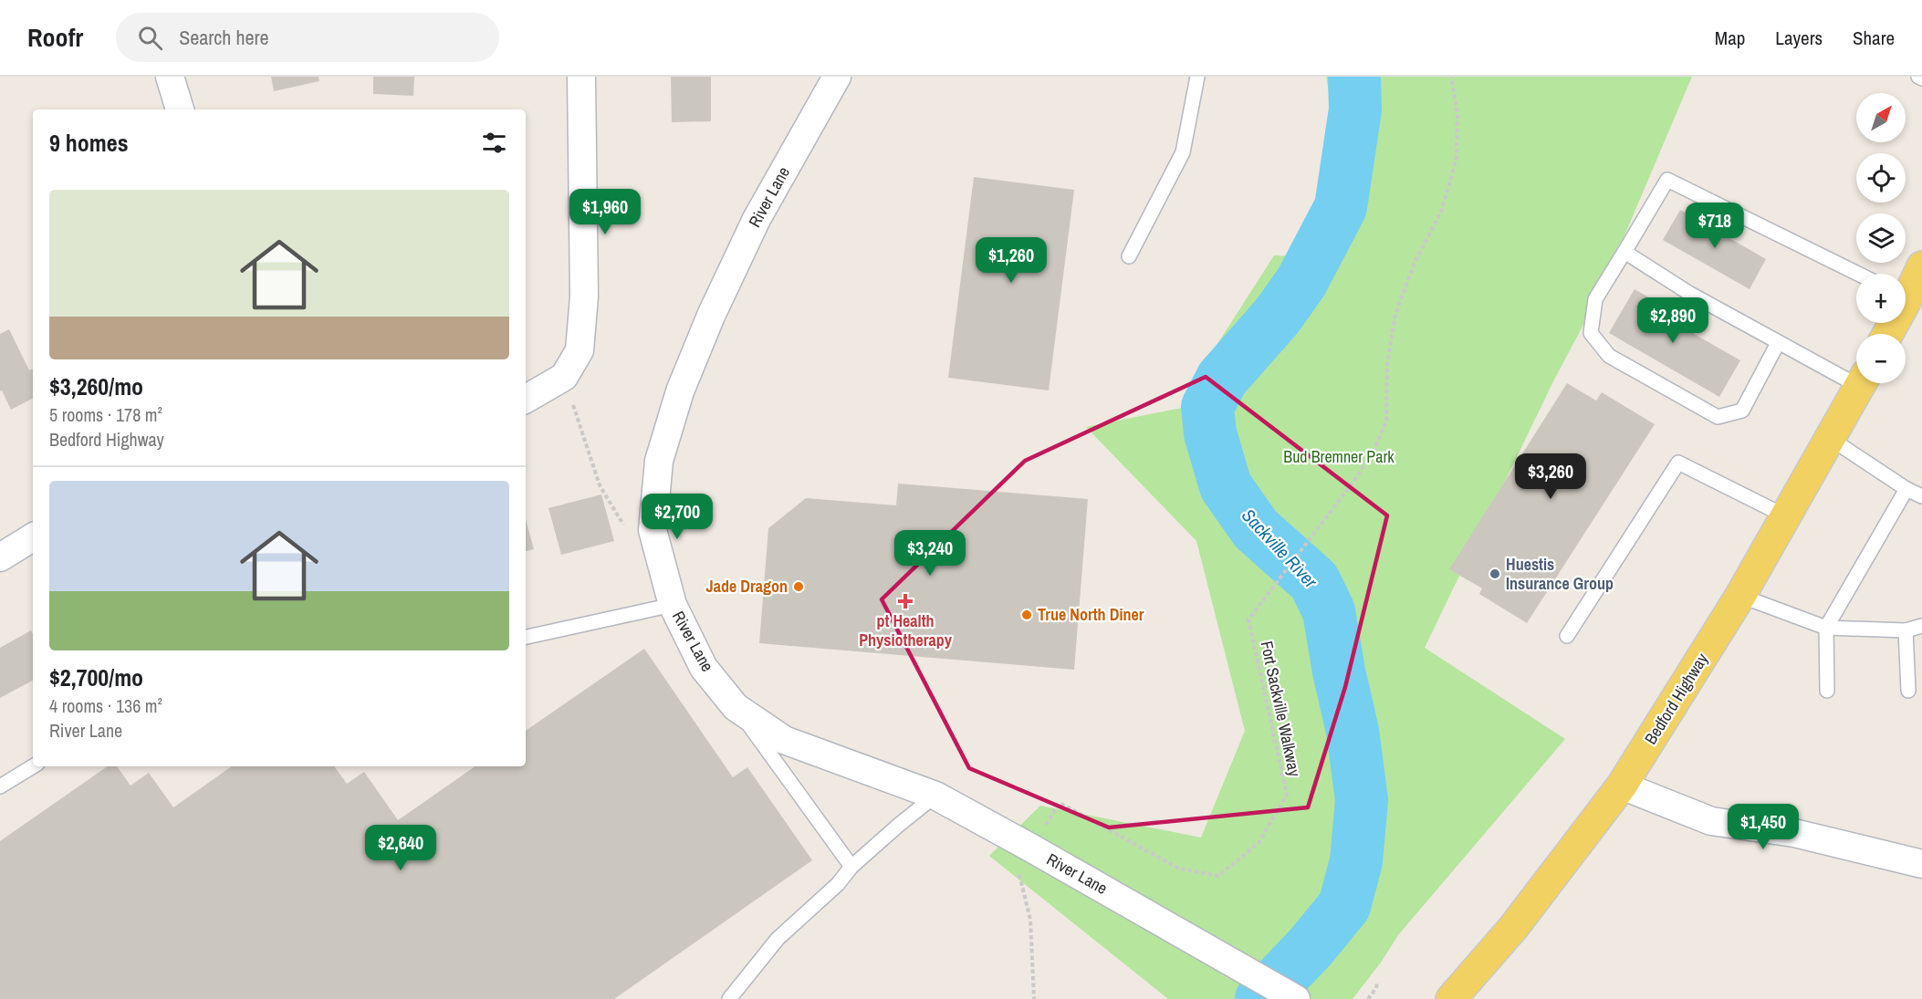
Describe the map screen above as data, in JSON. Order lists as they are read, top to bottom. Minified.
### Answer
{"streets":{"main road":["Bedford Highway"],"street":["River Lane"],"path":["Fort Sackville Walkway"]},"crossings":[["River Lane","Fort Sackville Walkway"]],"water":["Sackville River"],"parks":["Bud Bremner Park"],"places":{"other":["Huestis Insurance Group","Jade Dragon","True North Diner"],"health":["pt Health Physiotherapy"]},"north":"top right","page":{"header":"Roofr","search":"Search here","nav":["Map","Layers","Share"],"map_buttons":["+","−"],"heading":"9 homes","list":[{"name":"$3,260/mo","note":"5 rooms · 178 m² · Bedford Highway"},{"name":"$2,700/mo","note":"4 rooms · 136 m² · River Lane"}],"price":["$1,960","$718","$1,260","$2,890","$3,260","$2,700","$3,240","$1,450","$2,640"]}}
